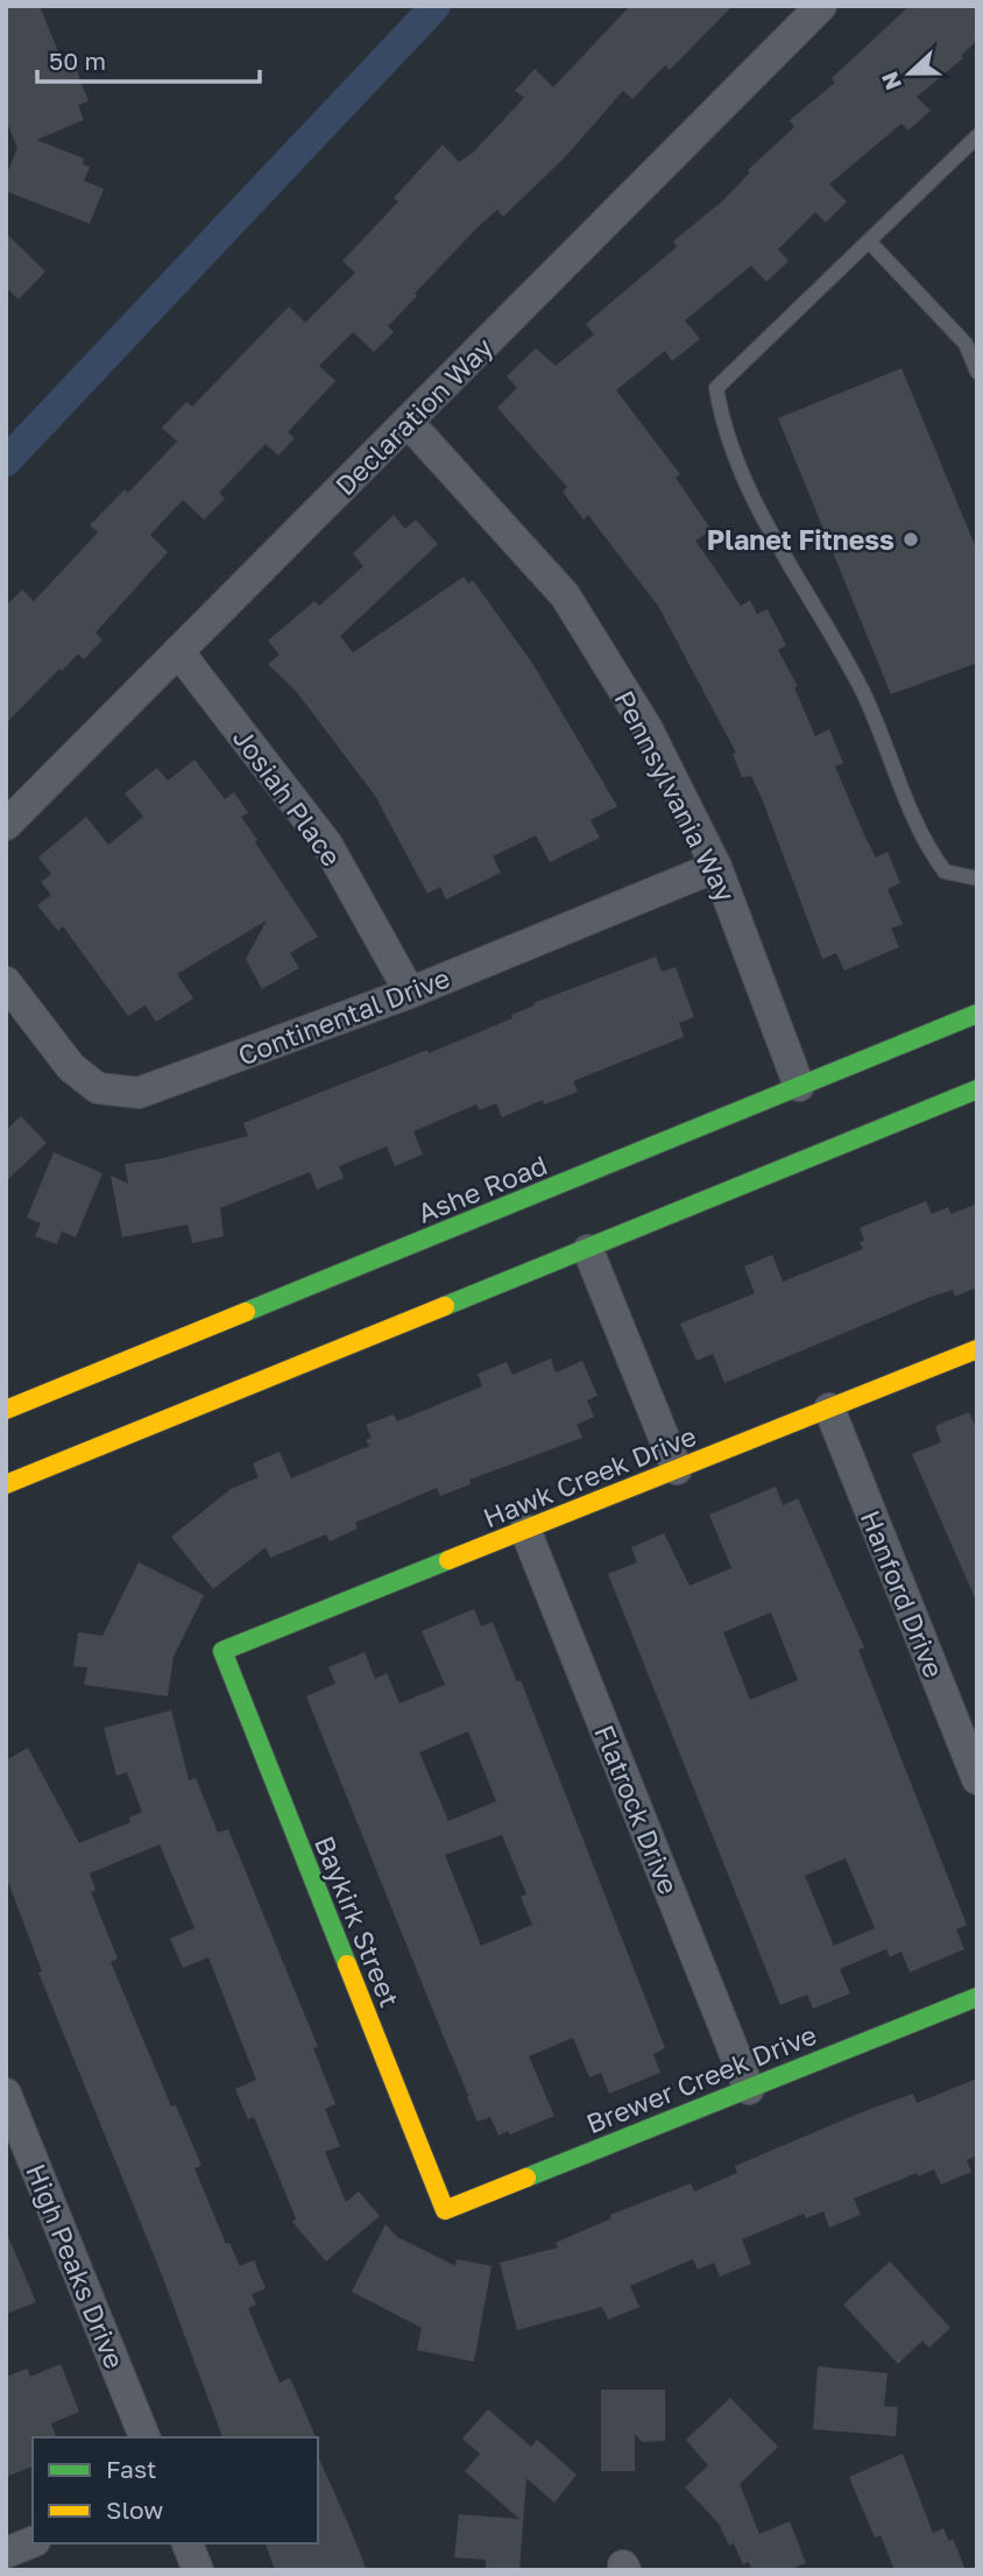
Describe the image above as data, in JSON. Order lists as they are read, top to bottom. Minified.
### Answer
{"streets":{"street":["Declaration Way","Pennsylvania Way","Josiah Place","Continental Drive","Ashe Road","Hawk Creek Drive","Hanford Drive","Flatrock Drive","Baykirk Street","Brewer Creek Drive","High Peaks Drive"]},"crossings":[["Declaration Way","Pennsylvania Way"],["Declaration Way","Josiah Place"],["Pennsylvania Way","Continental Drive"],["Pennsylvania Way","Ashe Road"],["Josiah Place","Continental Drive"],["Hawk Creek Drive","Hanford Drive"],["Hawk Creek Drive","Flatrock Drive"],["Hawk Creek Drive","Baykirk Street"],["Flatrock Drive","Brewer Creek Drive"],["Baykirk Street","Brewer Creek Drive"]],"places":["Planet Fitness"],"legend":["Fast","Slow"],"scale_bar":"50 m","north":"left"}
